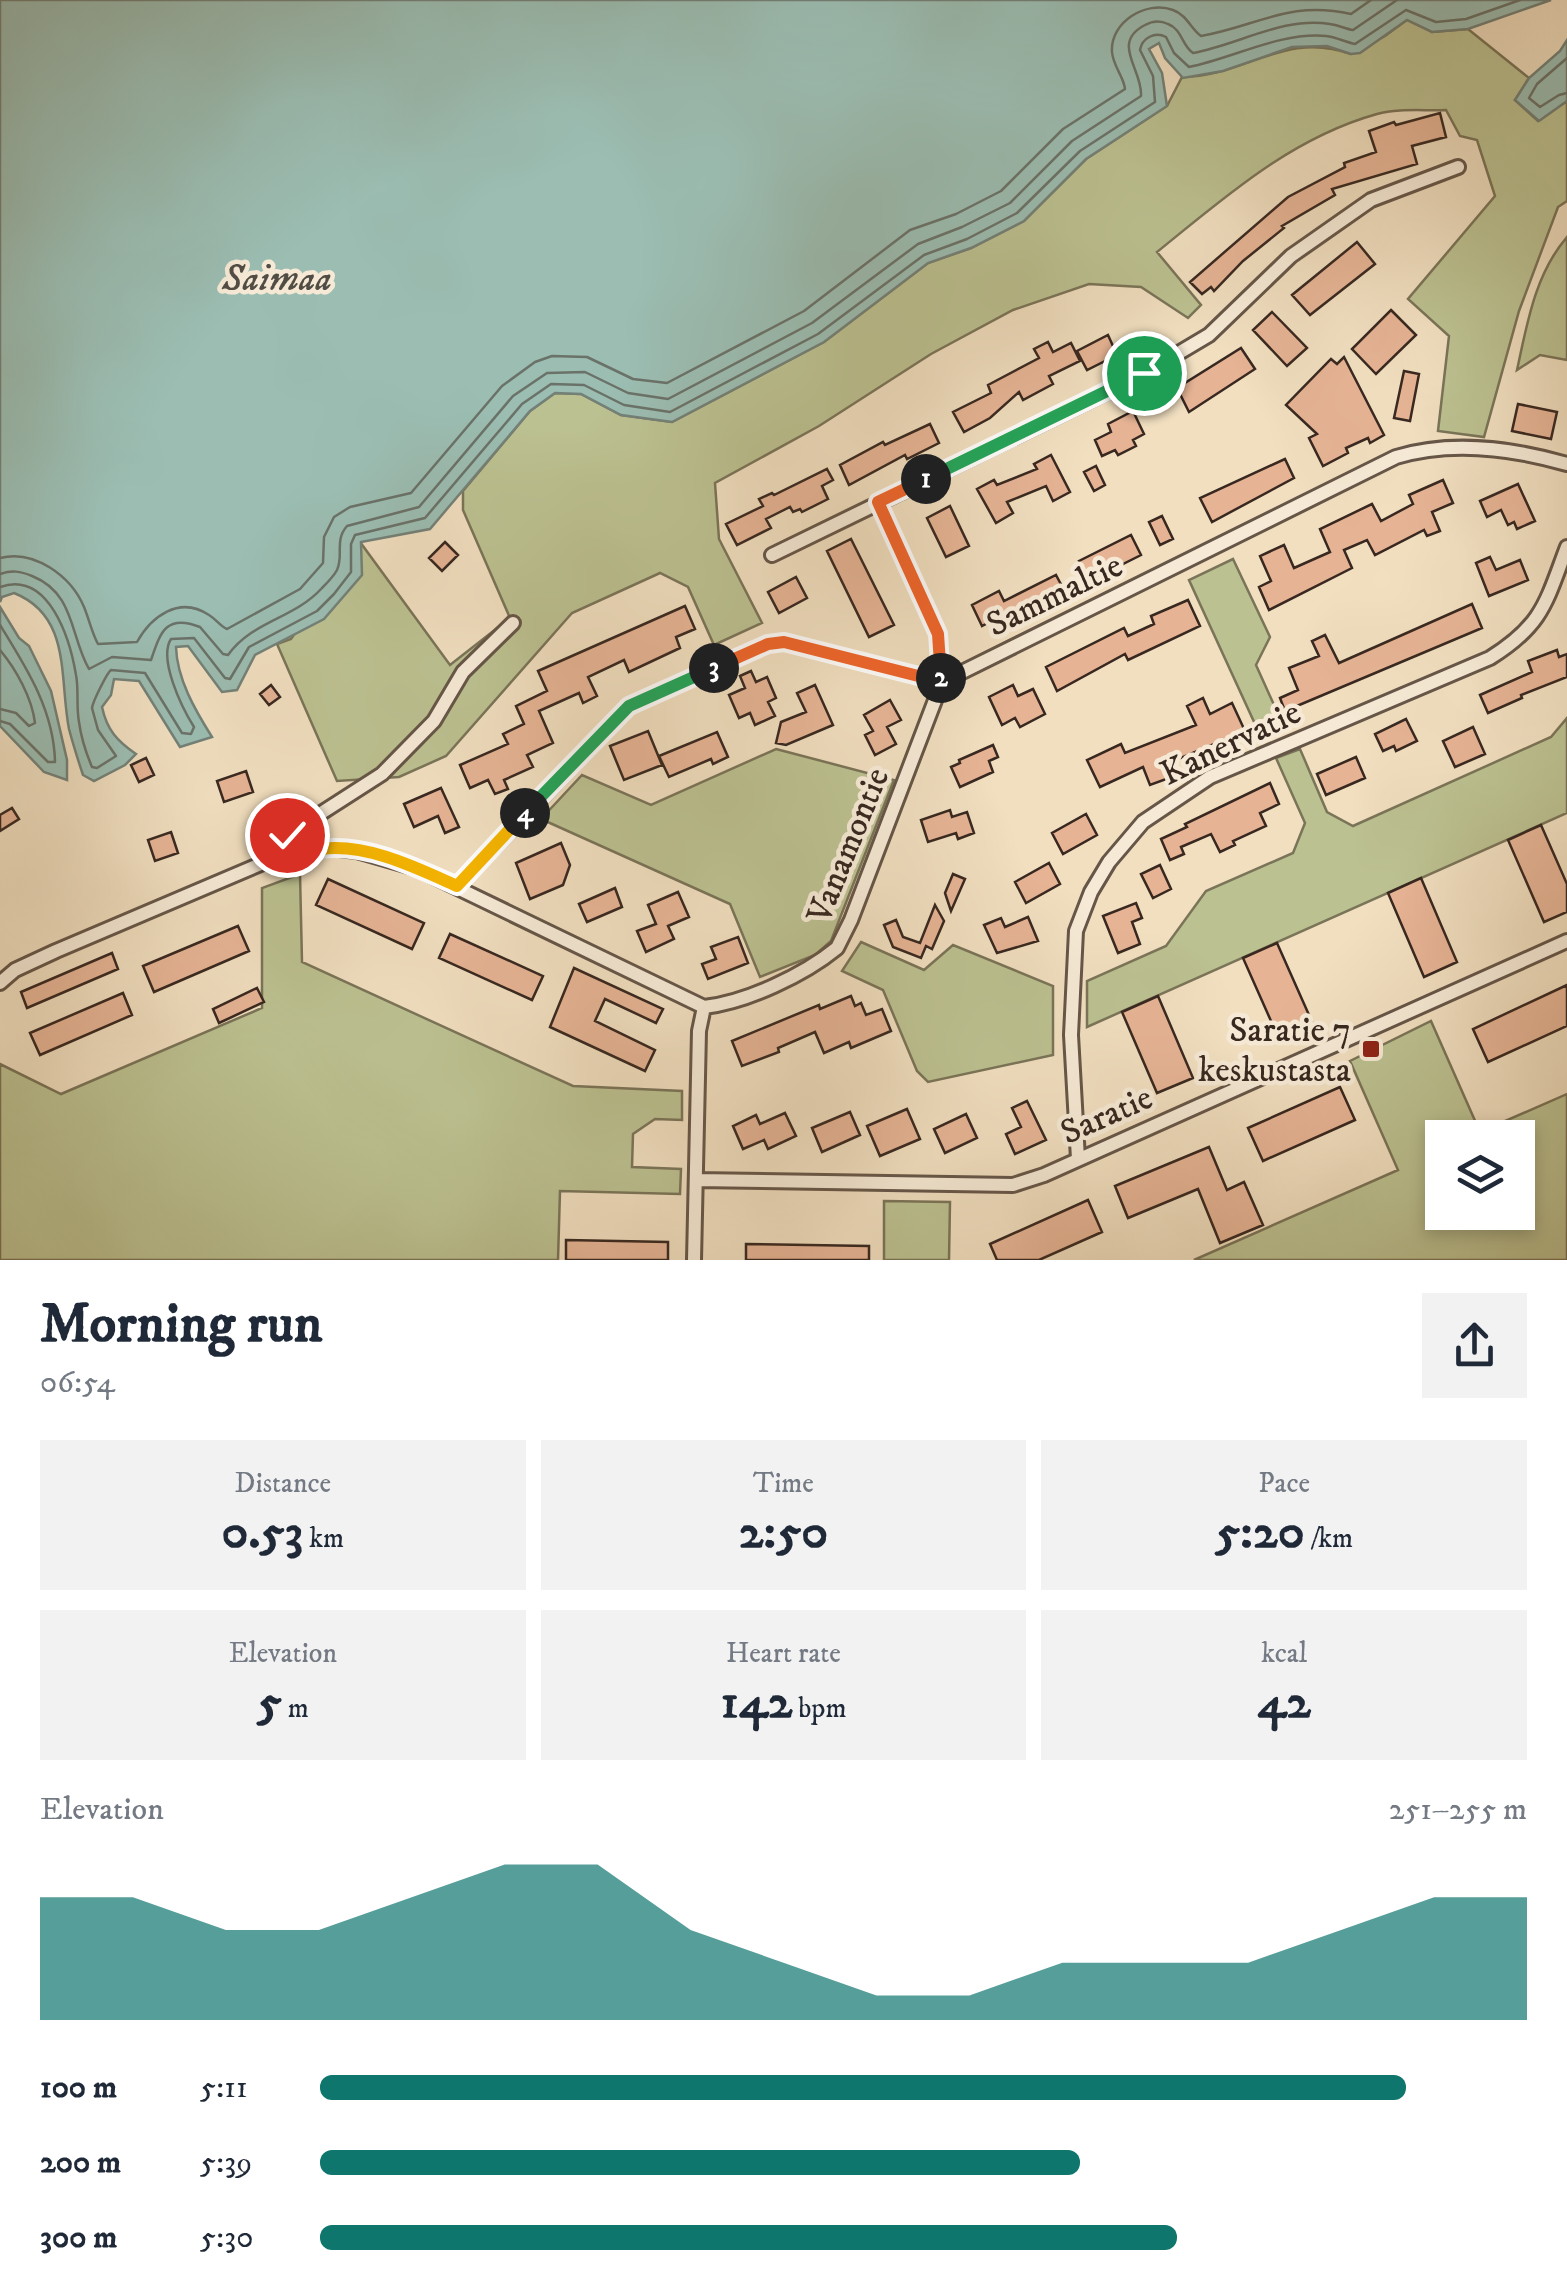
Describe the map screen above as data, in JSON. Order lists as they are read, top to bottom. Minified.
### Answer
{"streets":{"street":["Sammaltie","Kanervatie","Vanamontie","Saratie"]},"crossings":[["Sammaltie","Vanamontie"],["Kanervatie","Saratie"]],"water":["Saimaa"],"places":{"transit":["Saratie 7 keskustasta"]},"page":{"pins":["1","3","2","4"],"heading":["Morning run","06:54"],"stats":[["Distance","0.53 km"],["Time","2:50"],["Pace","5:20 /km"],["Elevation","5 m"],["Heart rate","142 bpm"],["kcal","42"]],"chart":["Elevation","251–255 m"],"list":[{"name":"100 m","note":"5:11"},{"name":"200 m","note":"5:39"},{"name":"300 m","note":"5:30"}]}}
